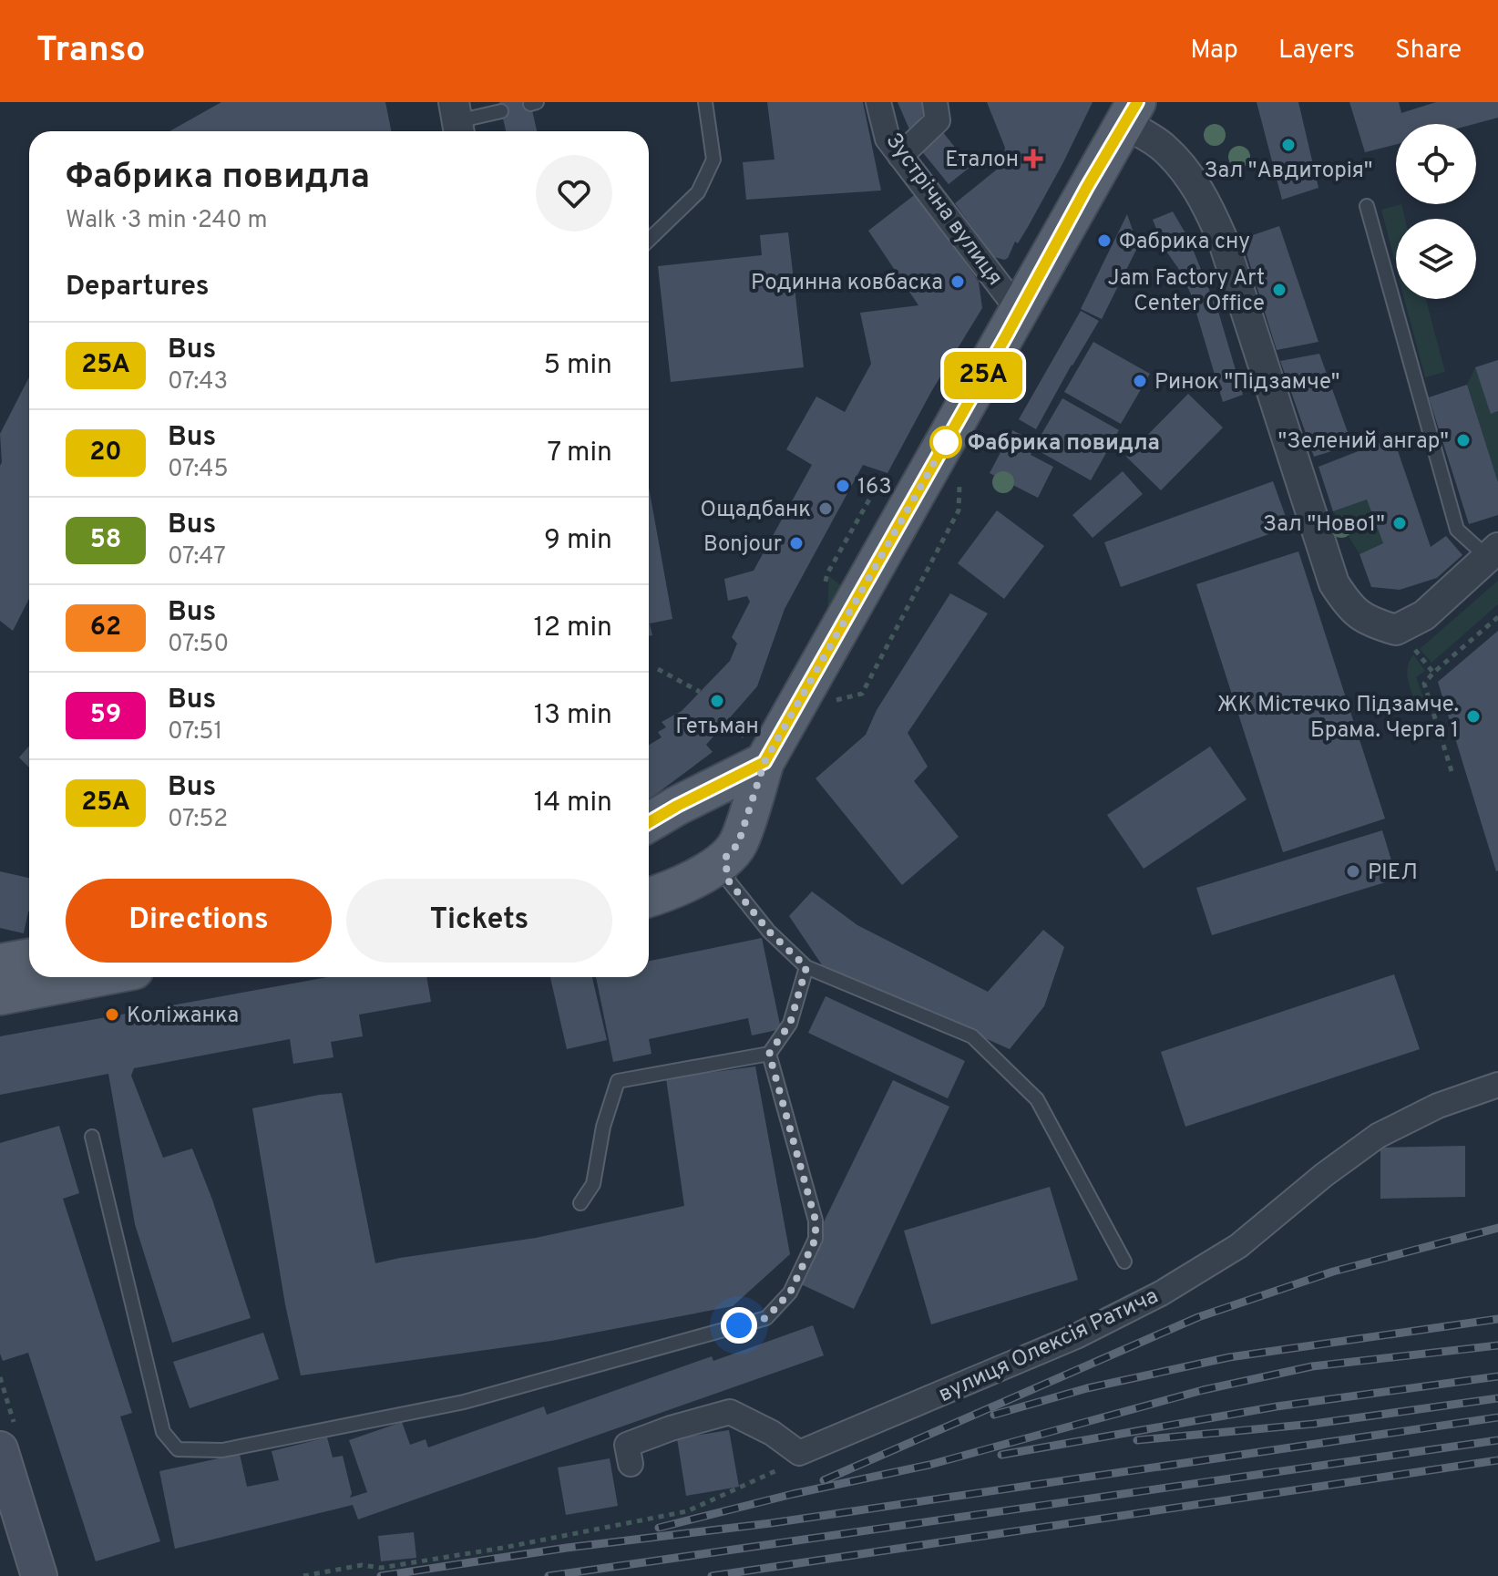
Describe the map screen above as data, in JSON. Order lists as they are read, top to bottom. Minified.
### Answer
{"streets":{"street":["Зустрічна вулиця","вулиця Олексія Ратича"]},"places":{"other":["Зал \"Авдиторія\"","Фабрика сну","Родинна ковбаска","Jam Factory Art Center Office","Ринок \"Підзамче\"","\"Зелений ангар\"","Фабрика повидла","163","Ощадбанк","Зал \"Ново1\"","Bonjour","Гетьман","ЖК Містечко Підзамче. Брама. Черга 1","РІЕЛ","Коліжанка"],"health":["Еталон"]},"lines":["bus line 25А"],"page":{"header":"Transo","nav":["Map","Layers","Share"],"on_map":"25А","heading":[["Фабрика повидла","Walk · 3 min · 240 m"],"Departures"],"list":[{"mark":"25А","name":"Bus","note":"07:43","value":"5 min"},{"mark":"20","name":"Bus","note":"07:45","value":"7 min"},{"mark":"58","name":"Bus","note":"07:47","value":"9 min"},{"mark":"62","name":"Bus","note":"07:50","value":"12 min"},{"mark":"59","name":"Bus","note":"07:51","value":"13 min"},{"mark":"25А","name":"Bus","note":"07:52","value":"14 min"}],"buttons":["Directions","Tickets"]}}
